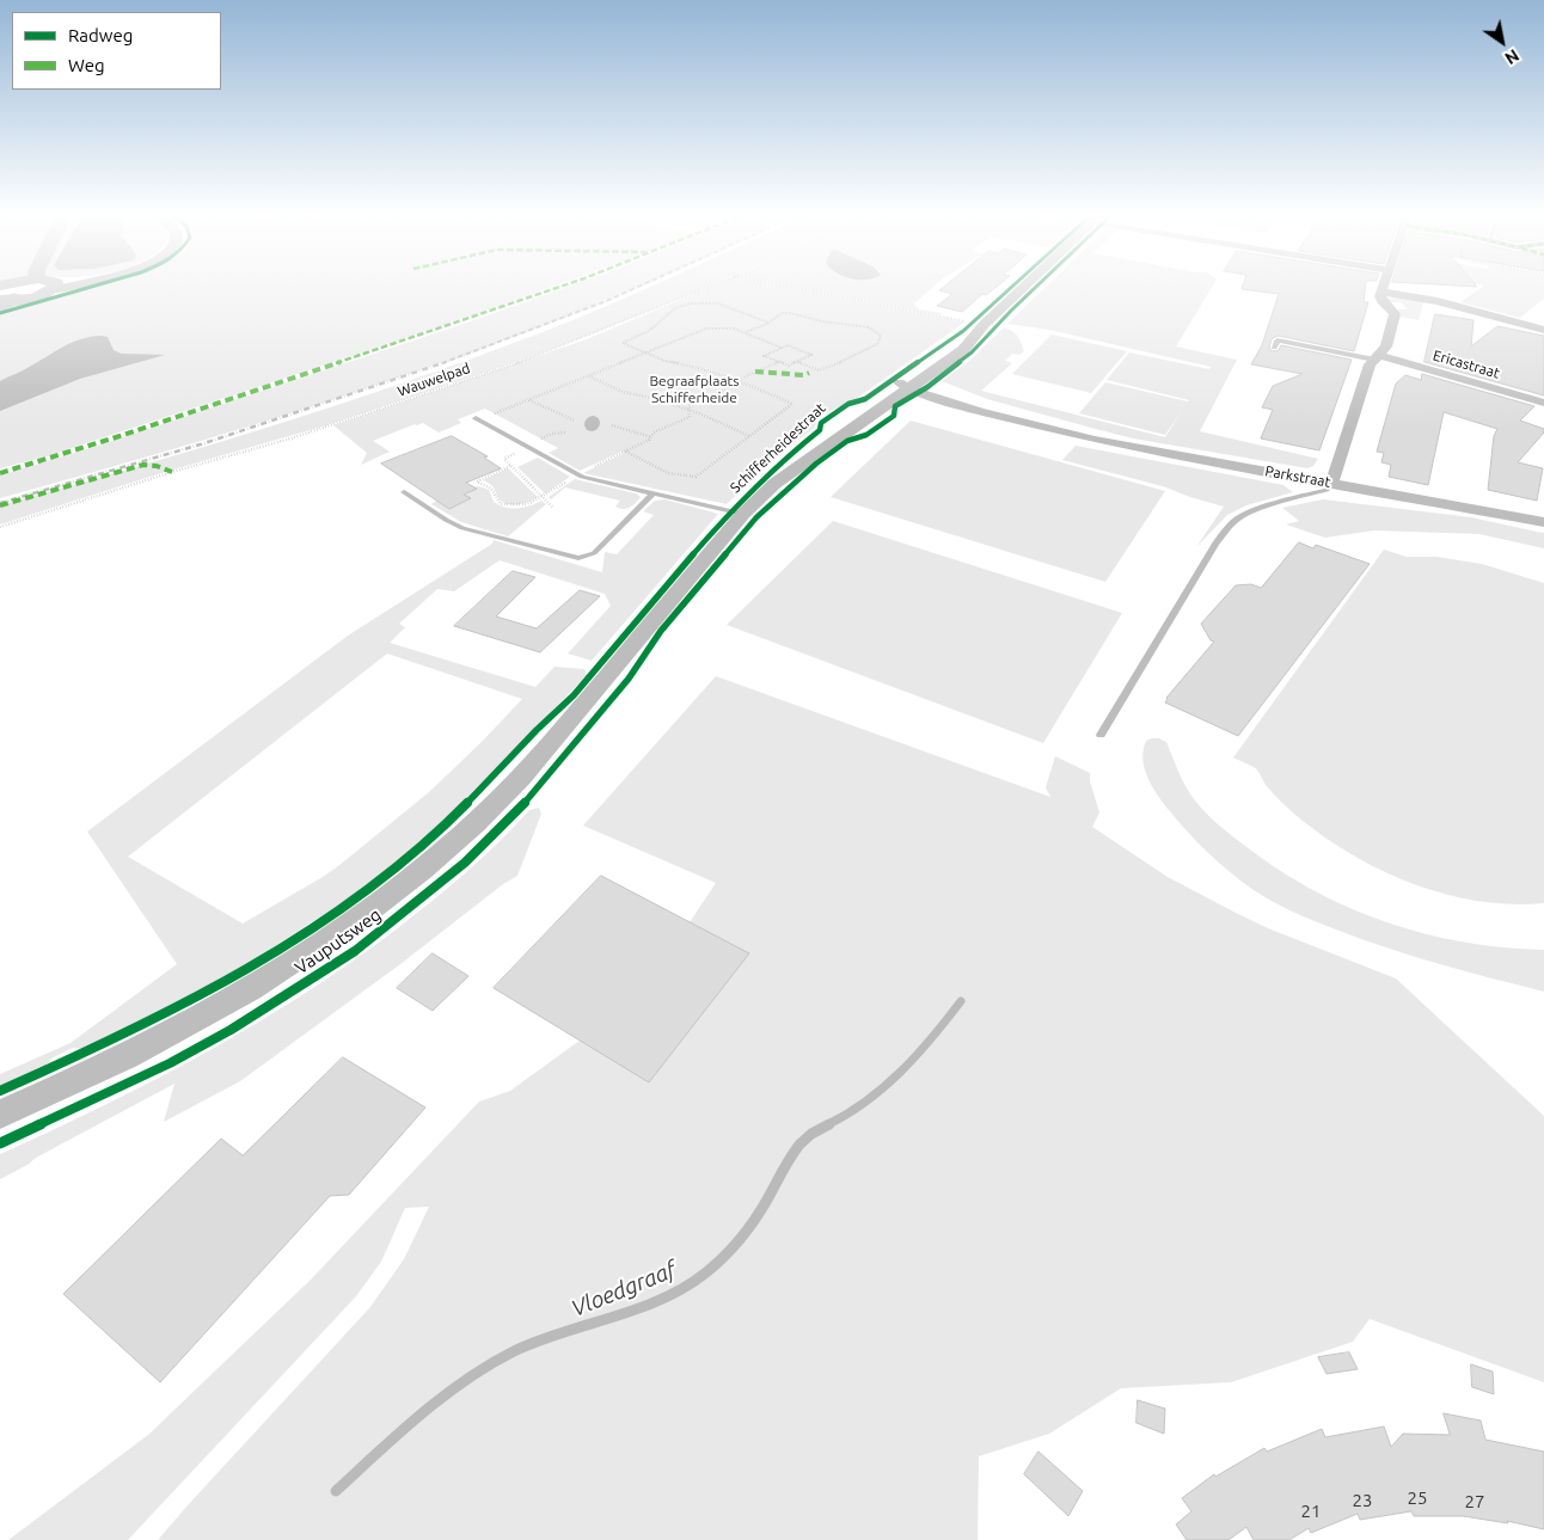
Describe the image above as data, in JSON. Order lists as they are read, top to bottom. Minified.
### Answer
{"streets":{"street":["Ericastraat","Schifferheidestraat","Parkstraat","Vauputsweg"],"path":["Wauwelpad"]},"crossings":[["Schifferheidestraat","Parkstraat"],["Schifferheidestraat","Vauputsweg"]],"water":["Vloedgraaf"],"parks":["Begraafplaats Schifferheide"],"house_numbers":["25","23","27","21"],"legend":["Radweg","Weg"],"north":"bottom right"}
